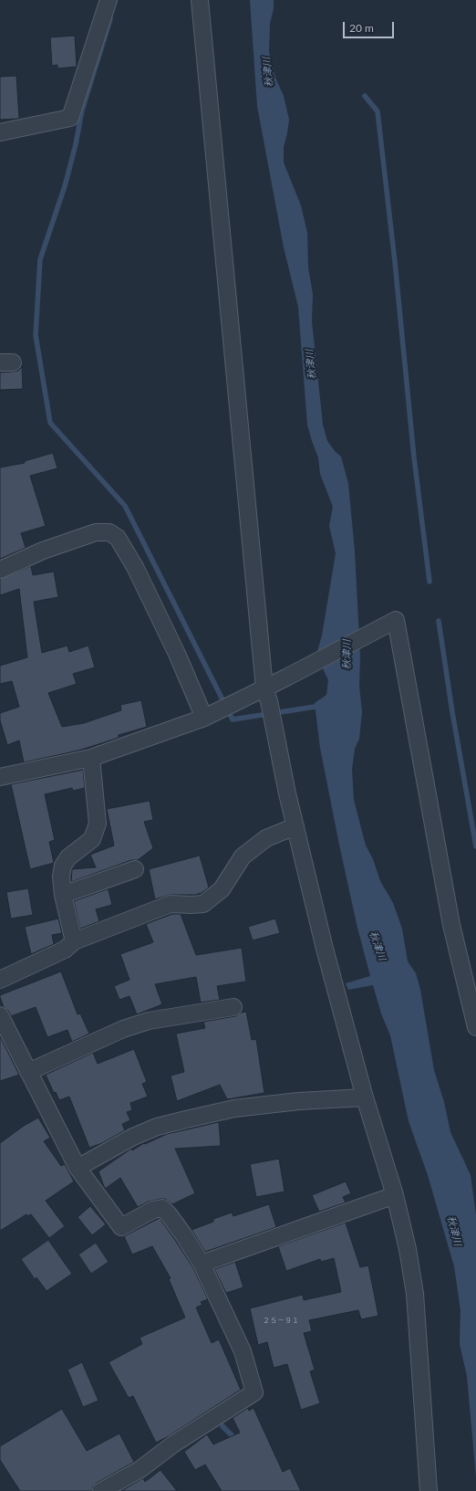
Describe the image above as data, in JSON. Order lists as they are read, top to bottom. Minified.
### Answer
{"water":["秋津川"],"house_numbers":["２５－９１"],"scale_bar":"20 m"}
